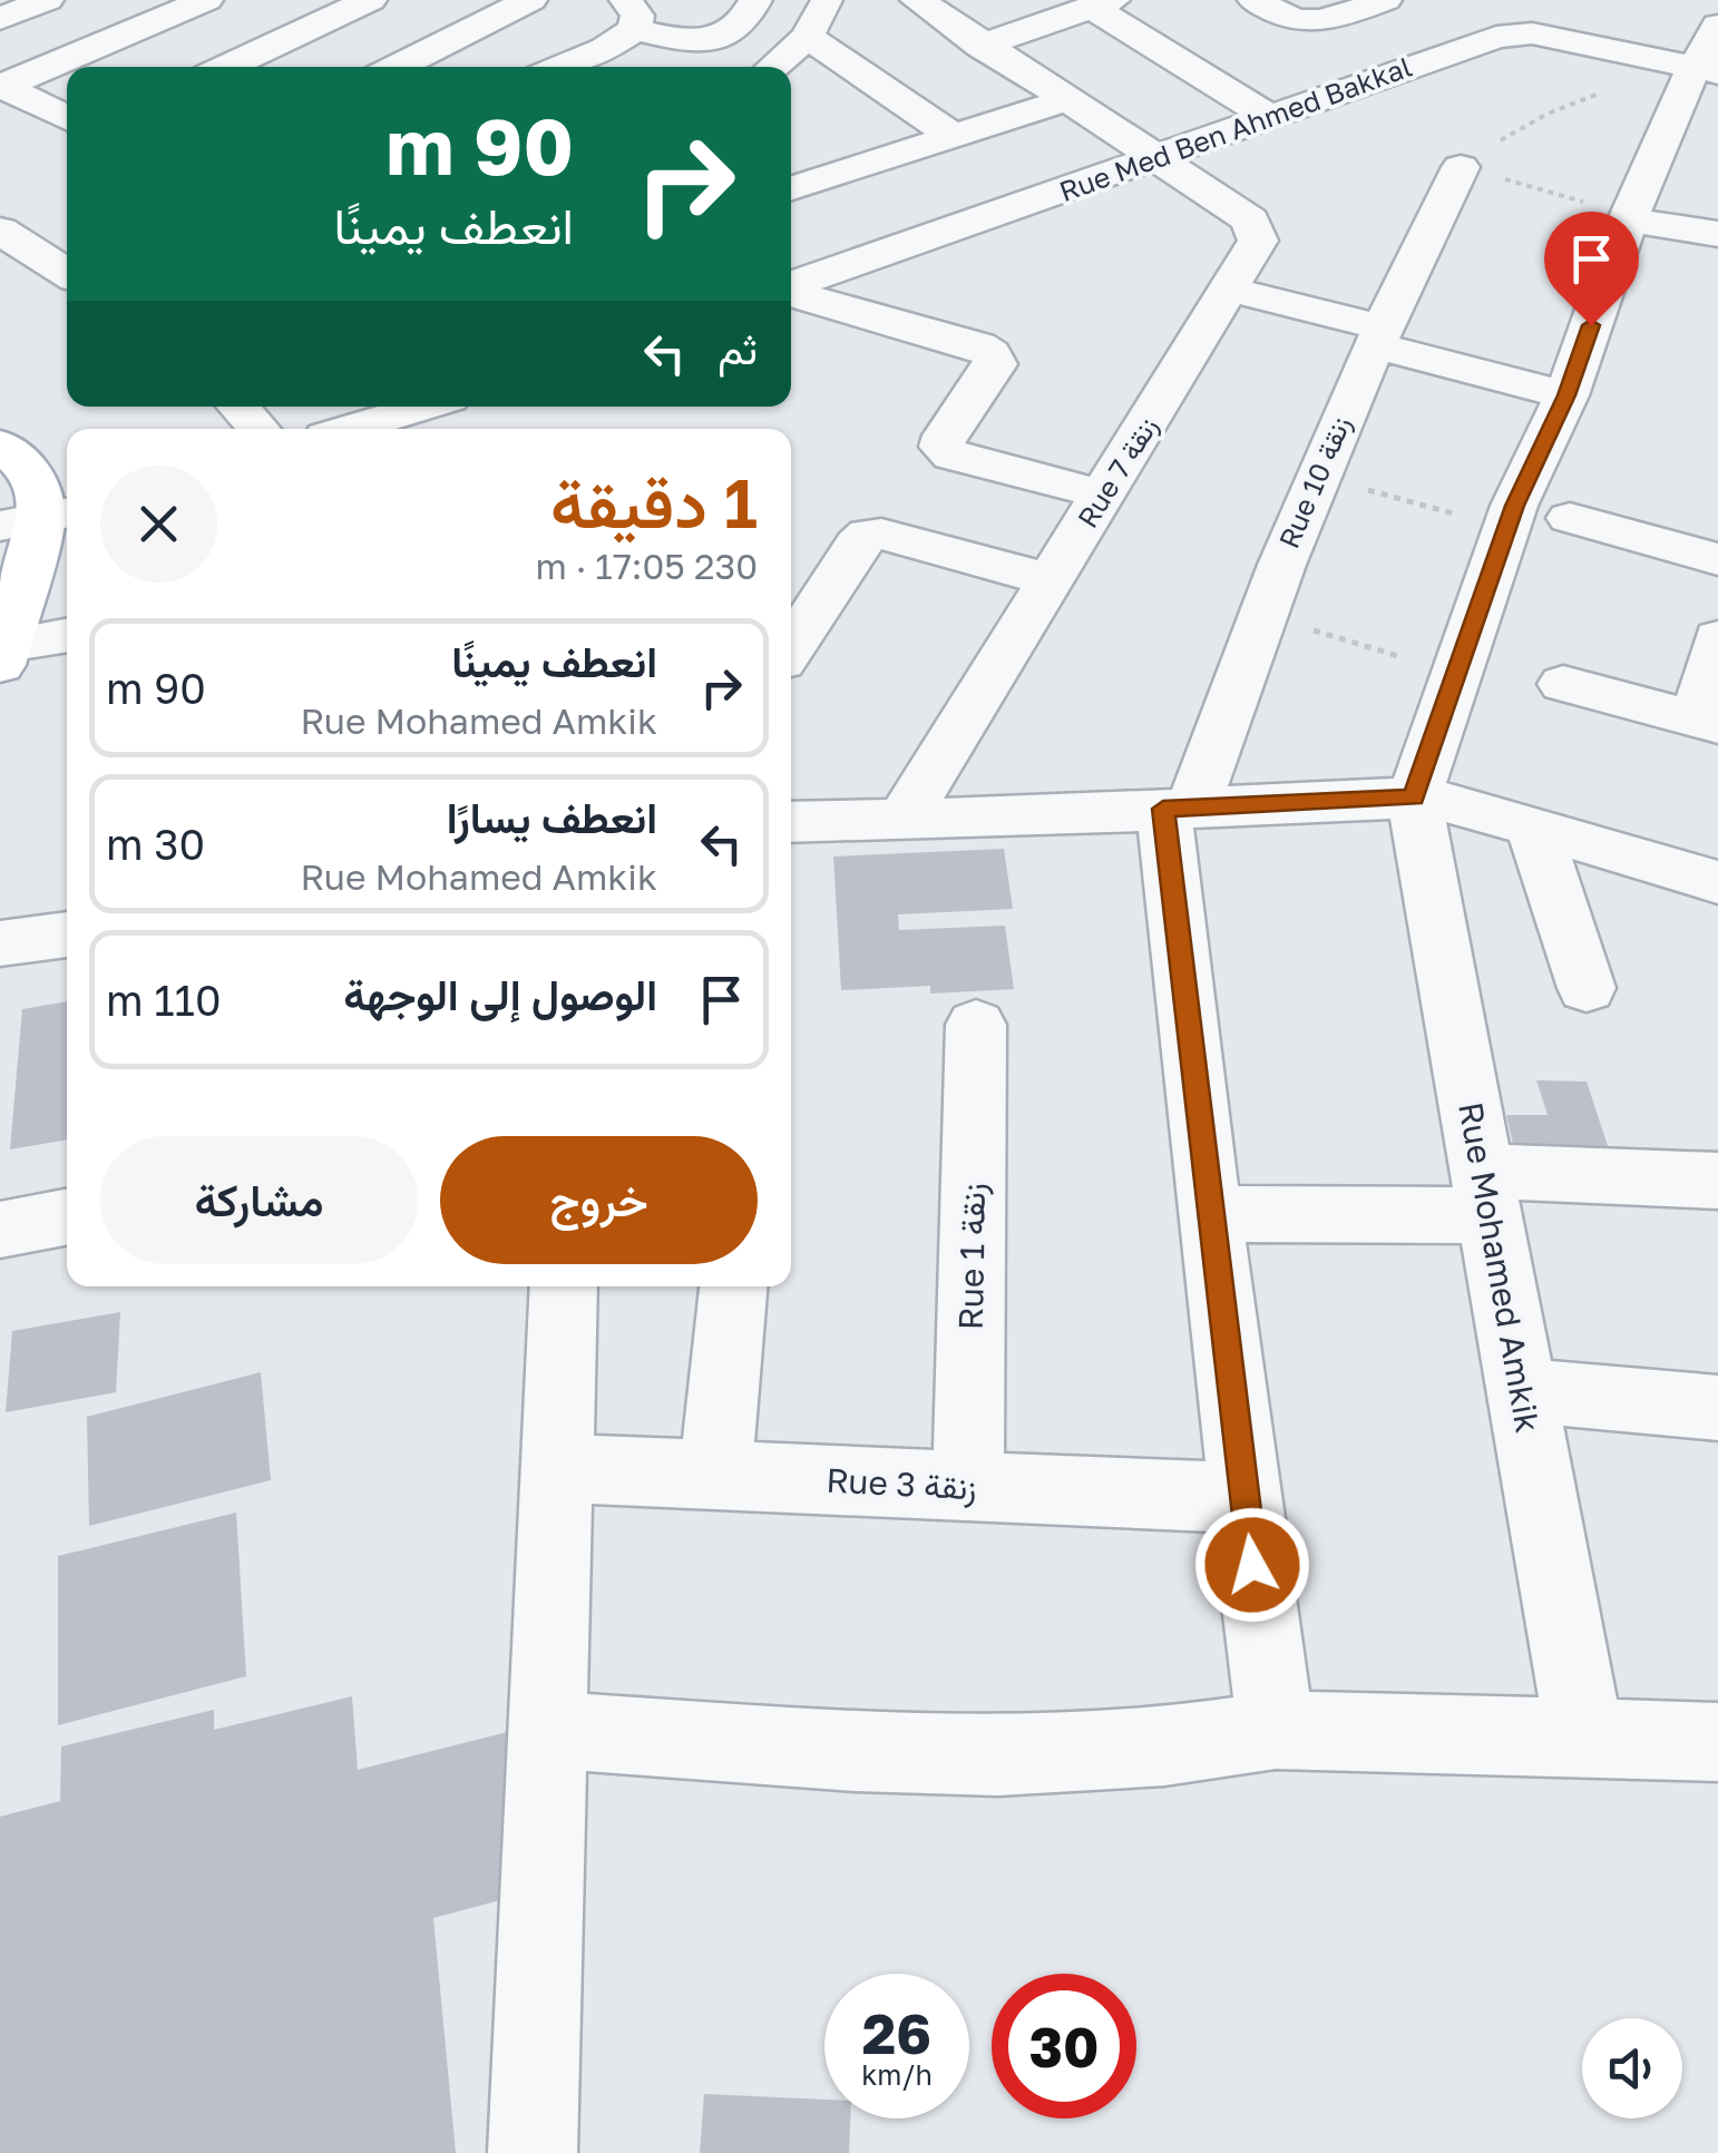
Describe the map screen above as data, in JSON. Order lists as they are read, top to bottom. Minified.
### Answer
{"streets":{"street":["Rue Med Ben Ahmed Bakkal","Rue 7 زنقة","Rue 10 زنقة","Rue 1 زنقة","Rue Mohamed Amkik","Rue 3 زنقة"]},"crossings":[["Rue Med Ben Ahmed Bakkal","Rue 7 زنقة"],["Rue Med Ben Ahmed Bakkal","Rue Mohamed Amkik"],["Rue 1 زنقة","Rue 3 زنقة"]],"page":{"turn":["90 m","انعطف يمينًا"],"then":"ثم","heading":["1 دقيقة","230 m · 17:05"],"list":[{"name":"انعطف يمينًا","note":"Rue Mohamed Amkik","value":"90 m"},{"name":"انعطف يسارًا","note":"Rue Mohamed Amkik","value":"30 m"},{"name":"الوصول إلى الوجهة","value":"110 m"}],"buttons":["خروج","مشاركة"],"speed":"26 km/h","limit":"30"}}
